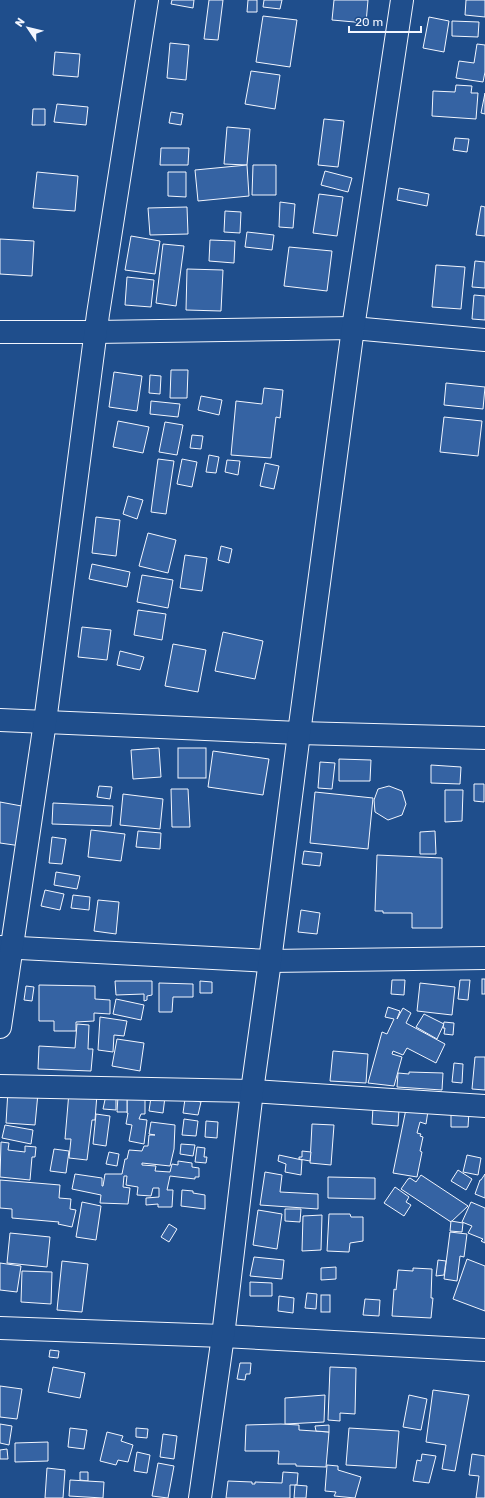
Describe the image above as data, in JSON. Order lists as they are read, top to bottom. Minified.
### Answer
{"scale_bar":"20 m","north":"top left"}
